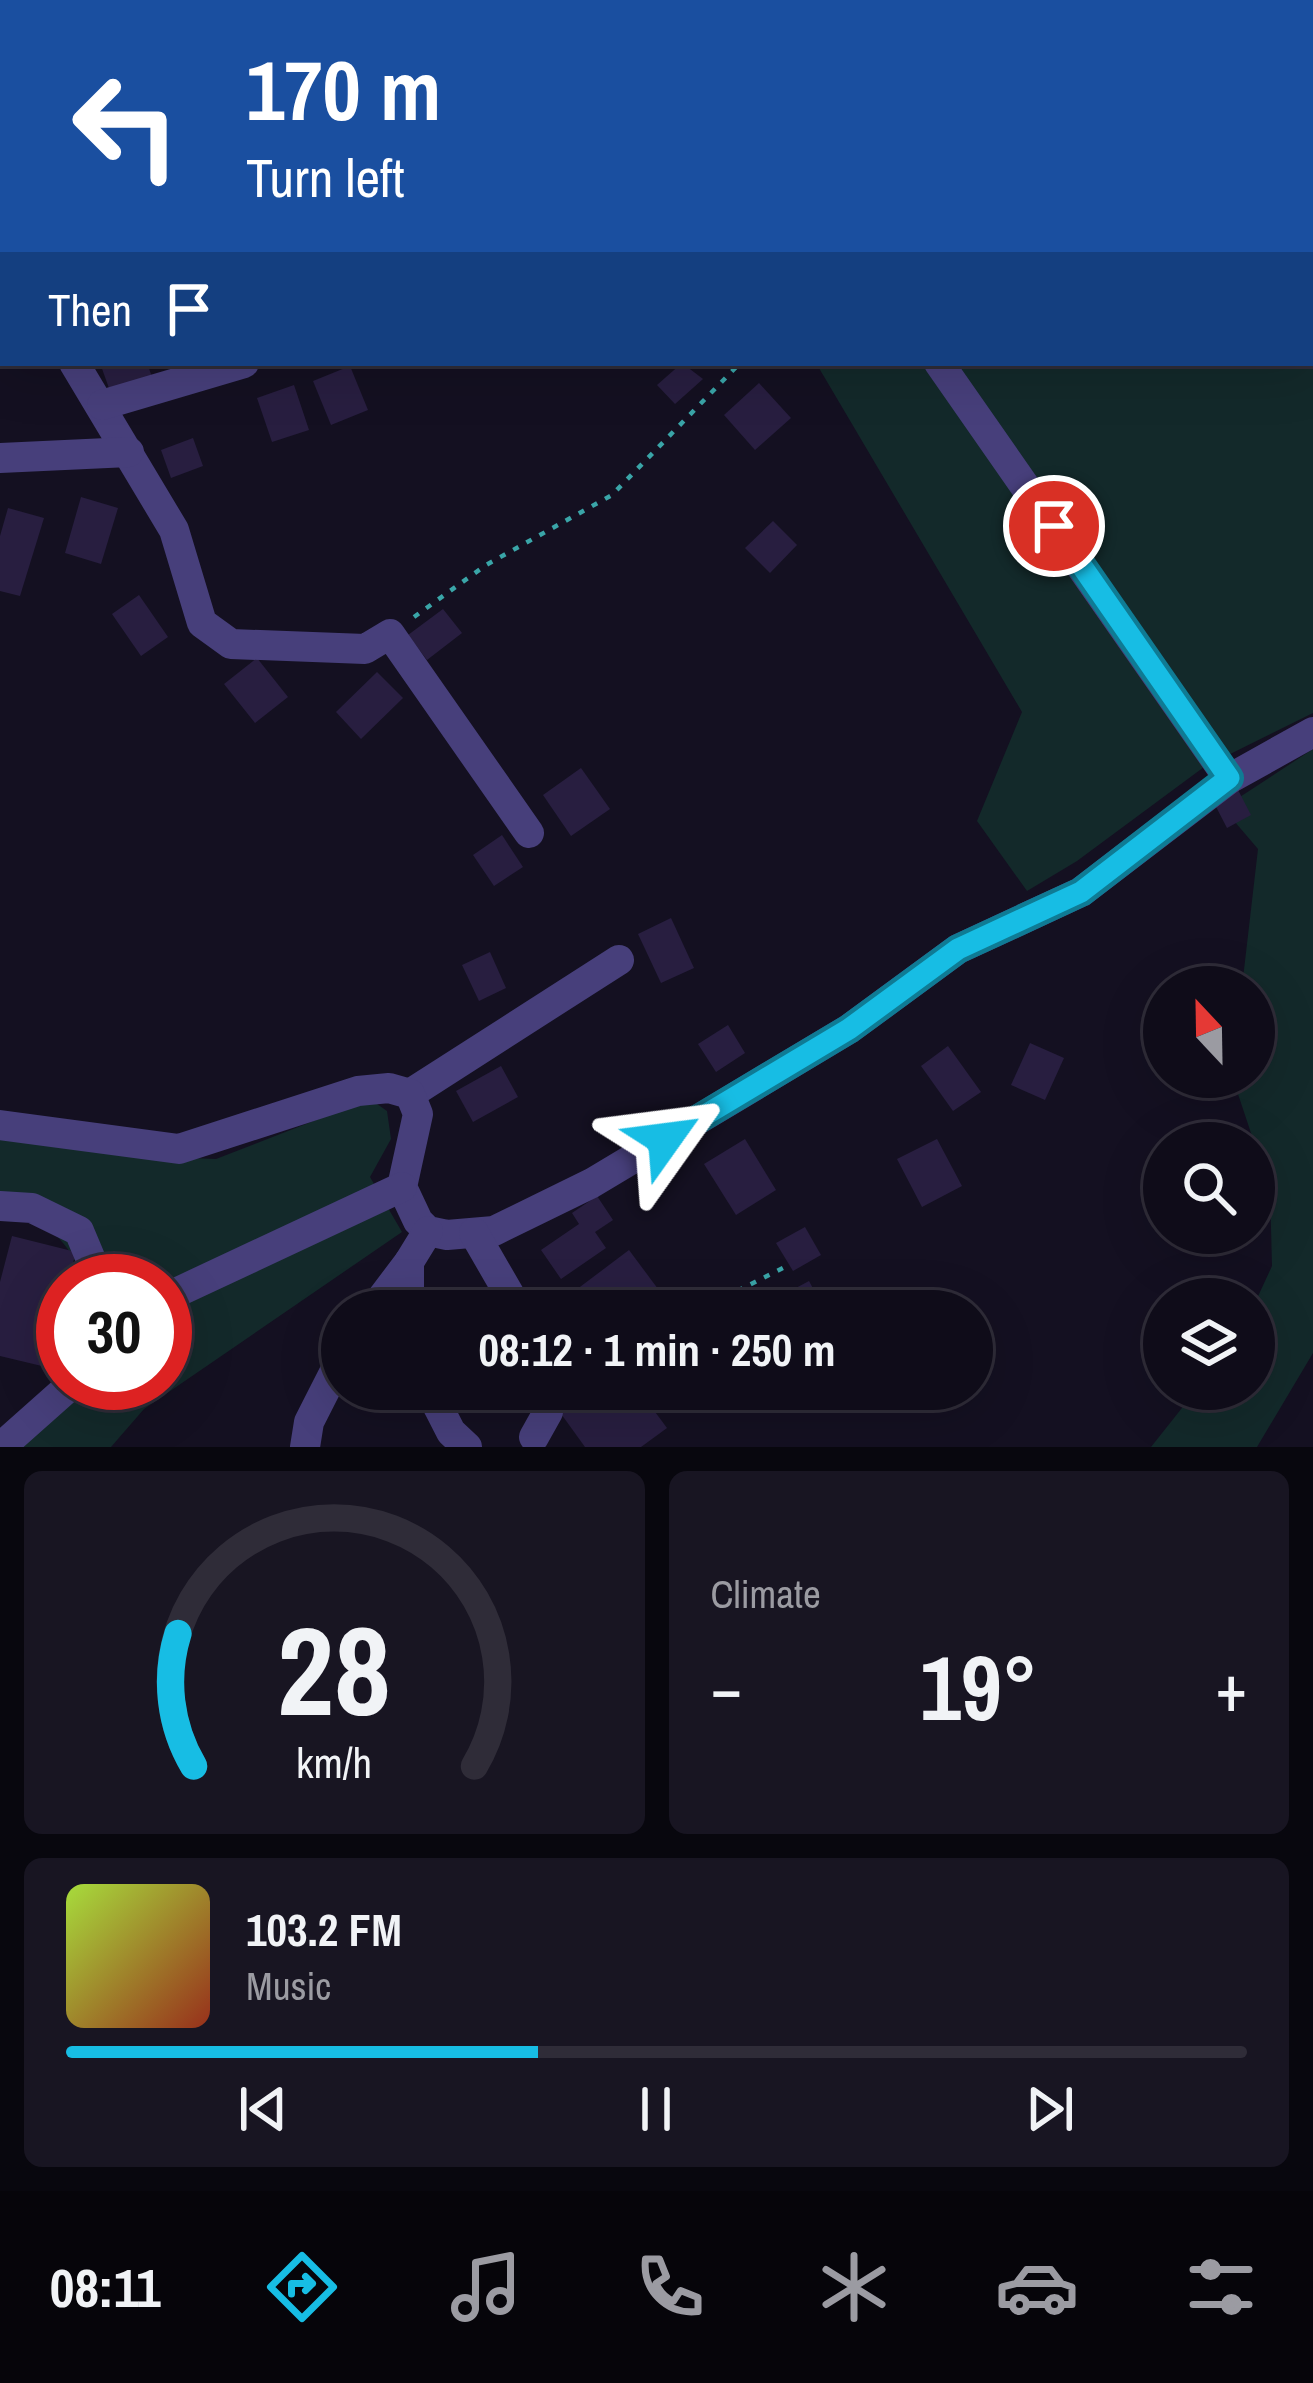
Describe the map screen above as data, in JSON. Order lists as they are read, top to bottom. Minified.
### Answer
{"north":"top","page":{"turn":["170 m","Turn left"],"then":"Then","limit":"30","trip":"08:12 · 1 min · 250 m","tile":"Climate","heat":["−","19°","+"],"song":["103.2 FM","Music"],"tabs":"08:11","gauge":["28","km/h"]}}
